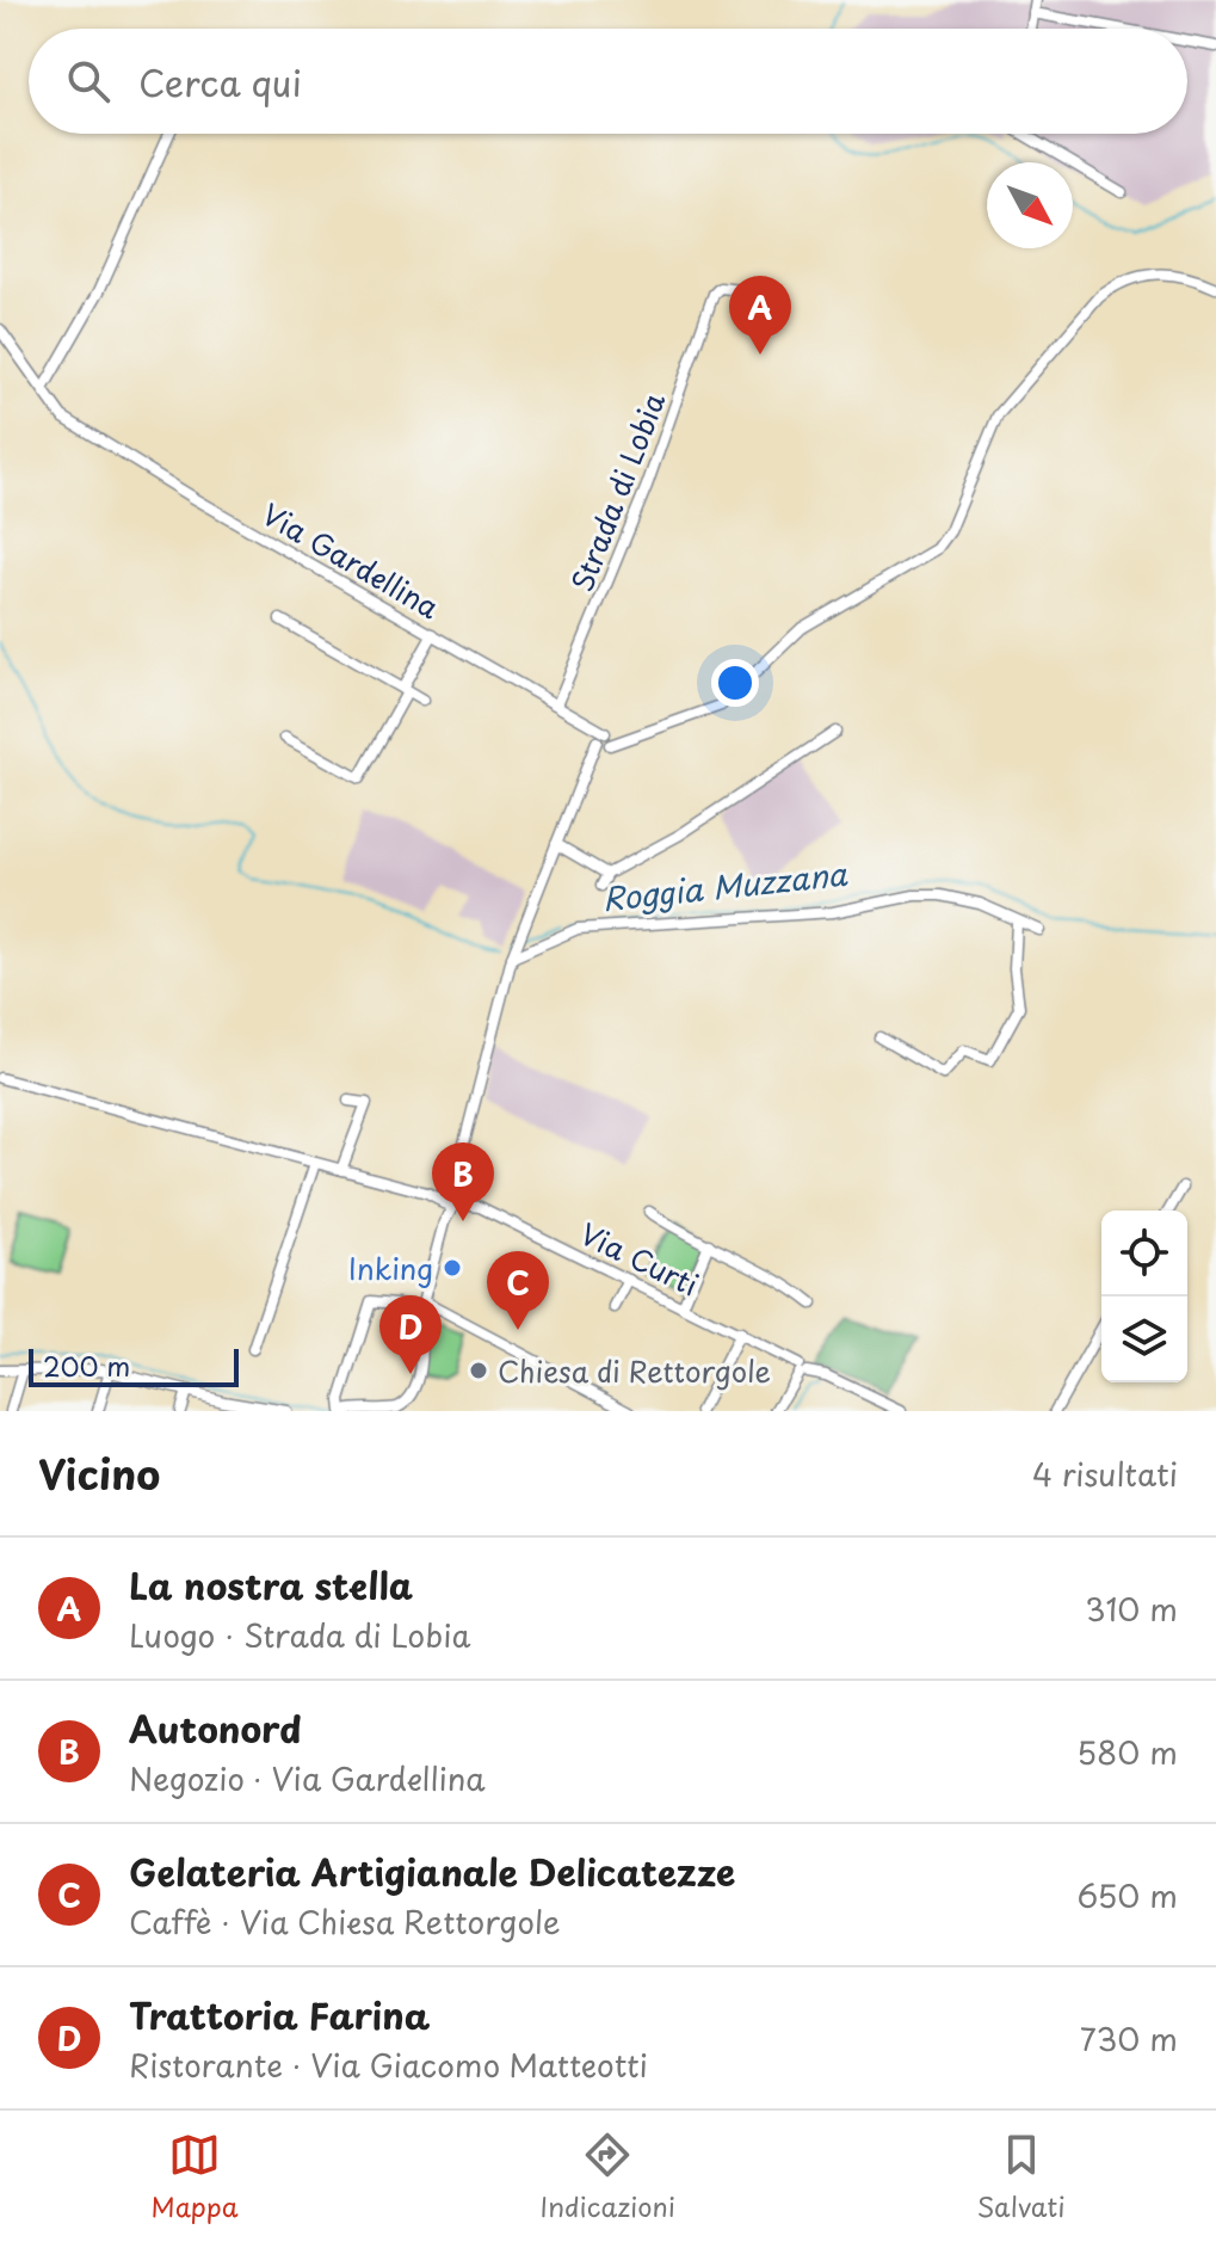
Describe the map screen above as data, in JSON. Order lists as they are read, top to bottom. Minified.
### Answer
{"streets":{"street":["Strada di Lobia","Via Gardellina","Via Curti"]},"crossings":[["Strada di Lobia","Via Gardellina"]],"water":["Roggia Muzzana"],"places":["Inking","Chiesa di Rettorgole"],"scale_bar":"200 m","north":"bottom right","page":{"search":"Cerca qui","pins":["A","B","C","D"],"scale":"200 m","heading":["Vicino","4 risultati"],"list":[{"mark":"A","name":"La nostra stella","note":"Luogo · Strada di Lobia","value":"310 m"},{"mark":"B","name":"Autonord","note":"Negozio · Via Gardellina","value":"580 m"},{"mark":"C","name":"Gelateria Artigianale Delicatezze","note":"Caffè · Via Chiesa Rettorgole","value":"650 m"},{"mark":"D","name":"Trattoria Farina","note":"Ristorante · Via Giacomo Matteotti","value":"730 m"}],"nav":["Mappa","Indicazioni","Salvati"]}}
